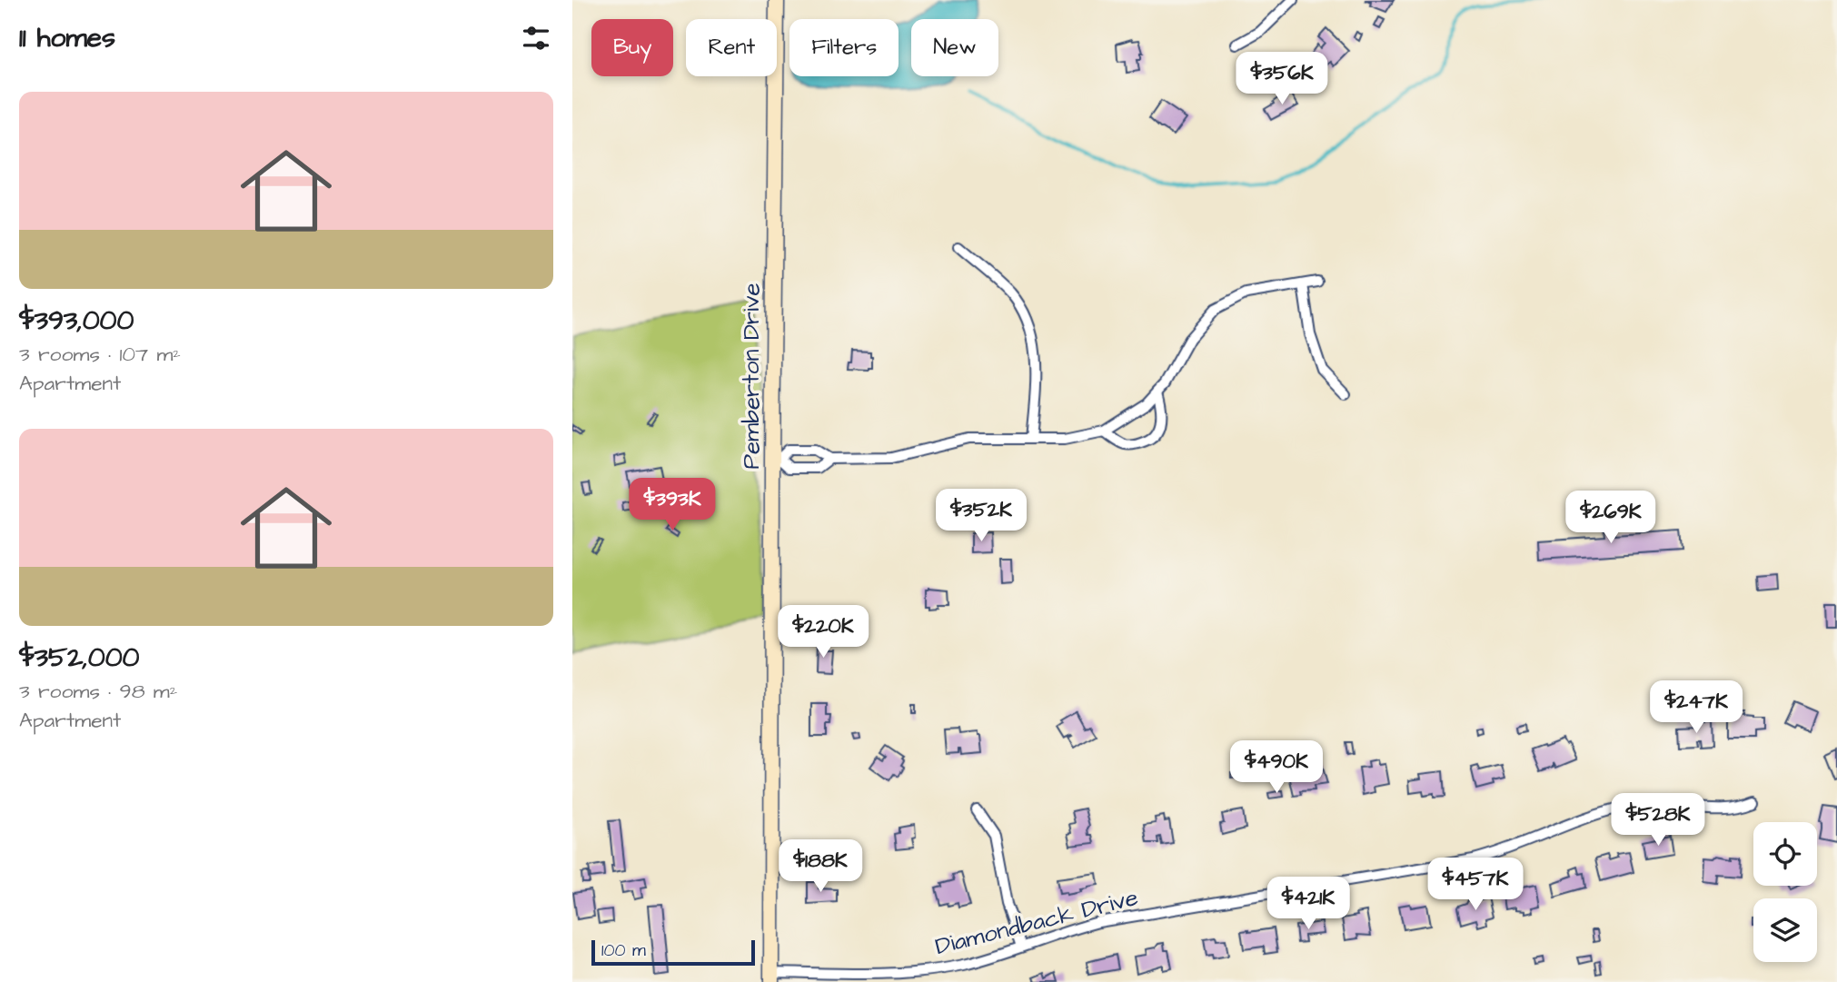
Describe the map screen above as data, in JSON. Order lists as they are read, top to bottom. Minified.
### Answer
{"streets":{"street":["Pemberton Drive","Diamondback Drive"]},"crossings":[["Pemberton Drive","Diamondback Drive"]],"scale_bar":"100 m","page":{"heading":"11 homes","chip":["Buy","Rent","Filters","New"],"price":["$356K","$393K","$352K","$269K","$220K","$247K","$490K","$528K","$188K","$457K","$421K"],"list":[{"name":"$393,000","note":"3 rooms · 107 m² · Apartment"},{"name":"$352,000","note":"3 rooms · 98 m² · Apartment"}],"scale":"100 m"}}
